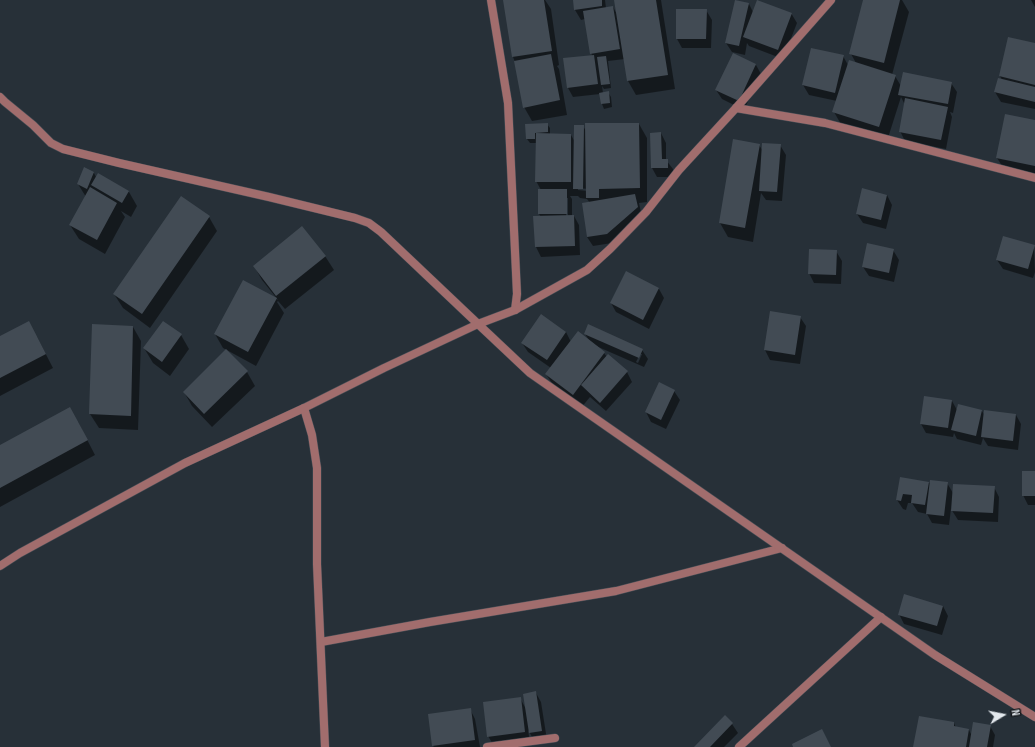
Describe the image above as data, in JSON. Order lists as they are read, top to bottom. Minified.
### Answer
{"north":"right"}
